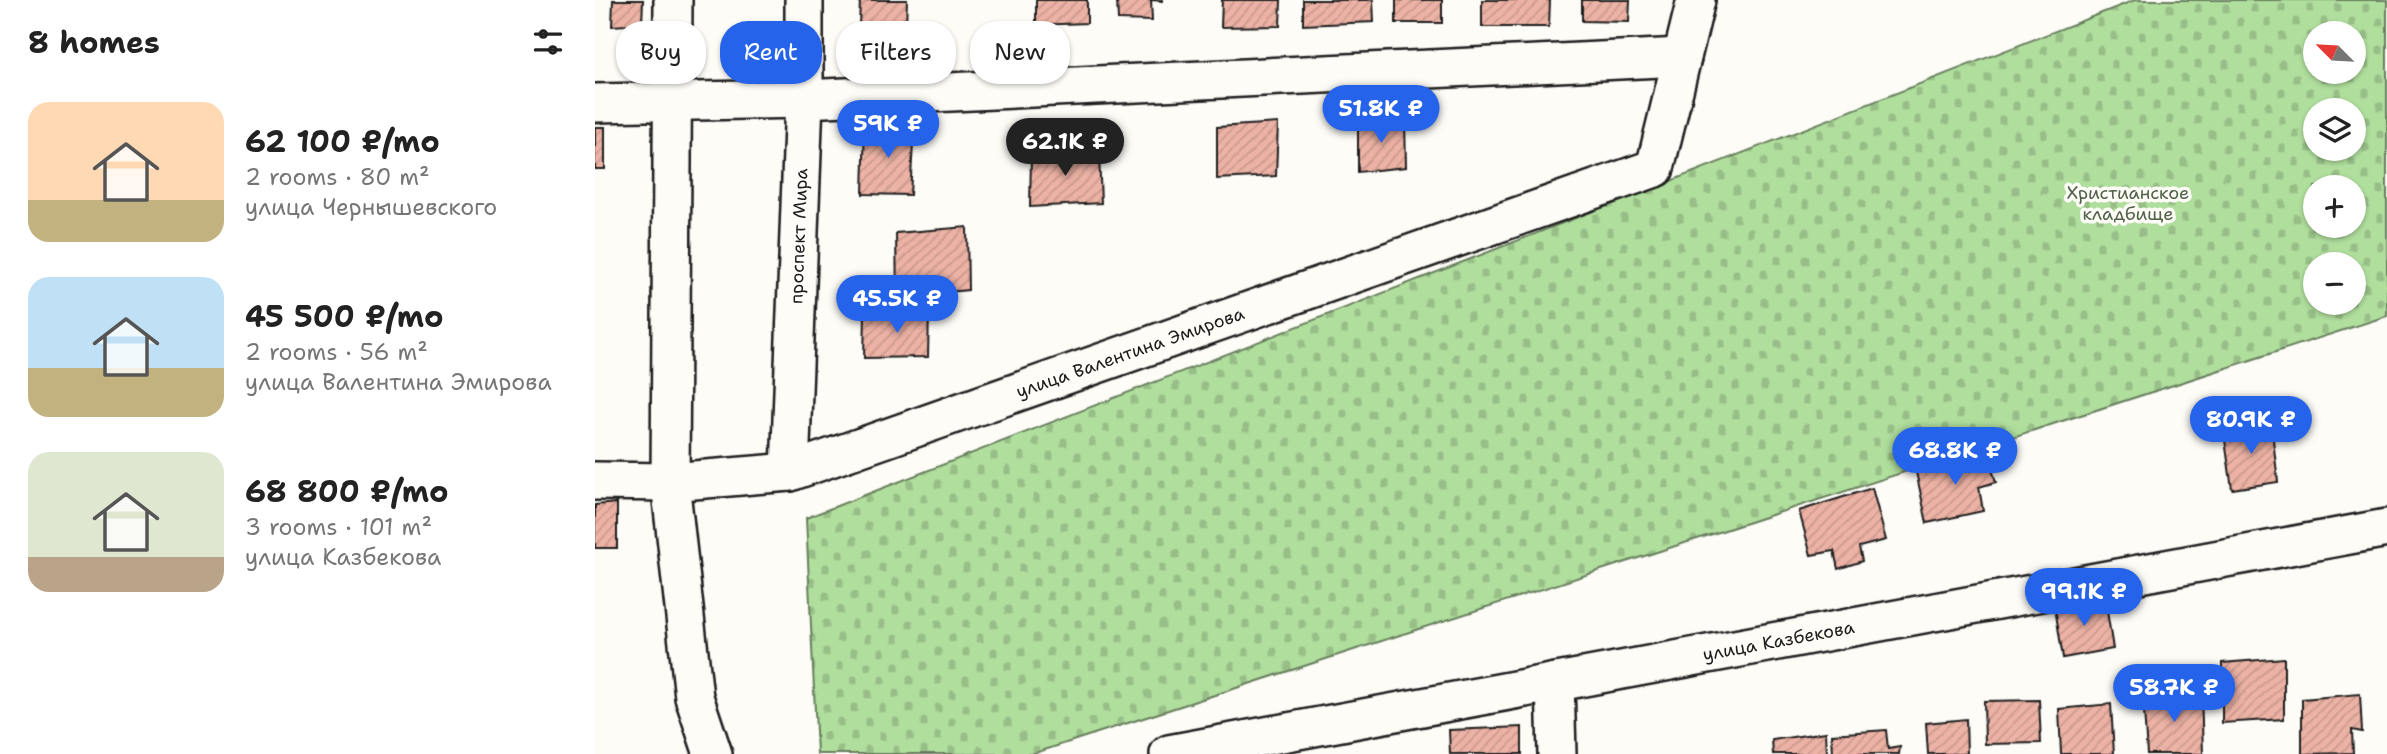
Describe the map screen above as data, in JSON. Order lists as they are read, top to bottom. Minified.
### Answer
{"streets":{"street":["проспект Мира","улица Валентина Эмирова","улица Казбекова"]},"crossings":[["проспект Мира","улица Валентина Эмирова"]],"parks":["Христианское кладбище"],"north":"top left","page":{"heading":"8 homes","map_buttons":["+","−"],"chip":["Buy","Rent","Filters","New"],"list":[{"name":"62 100 ₽/mo","note":"2 rooms · 80 m² · улица Чернышевского"},{"name":"45 500 ₽/mo","note":"2 rooms · 56 m² · улица Валентина Эмирова"},{"name":"68 800 ₽/mo","note":"3 rooms · 101 m² · улица Казбекова"}],"price":["51.8K ₽","59K ₽","62.1K ₽","45.5K ₽","80.9K ₽","68.8K ₽","99.1K ₽","58.7K ₽"]}}
